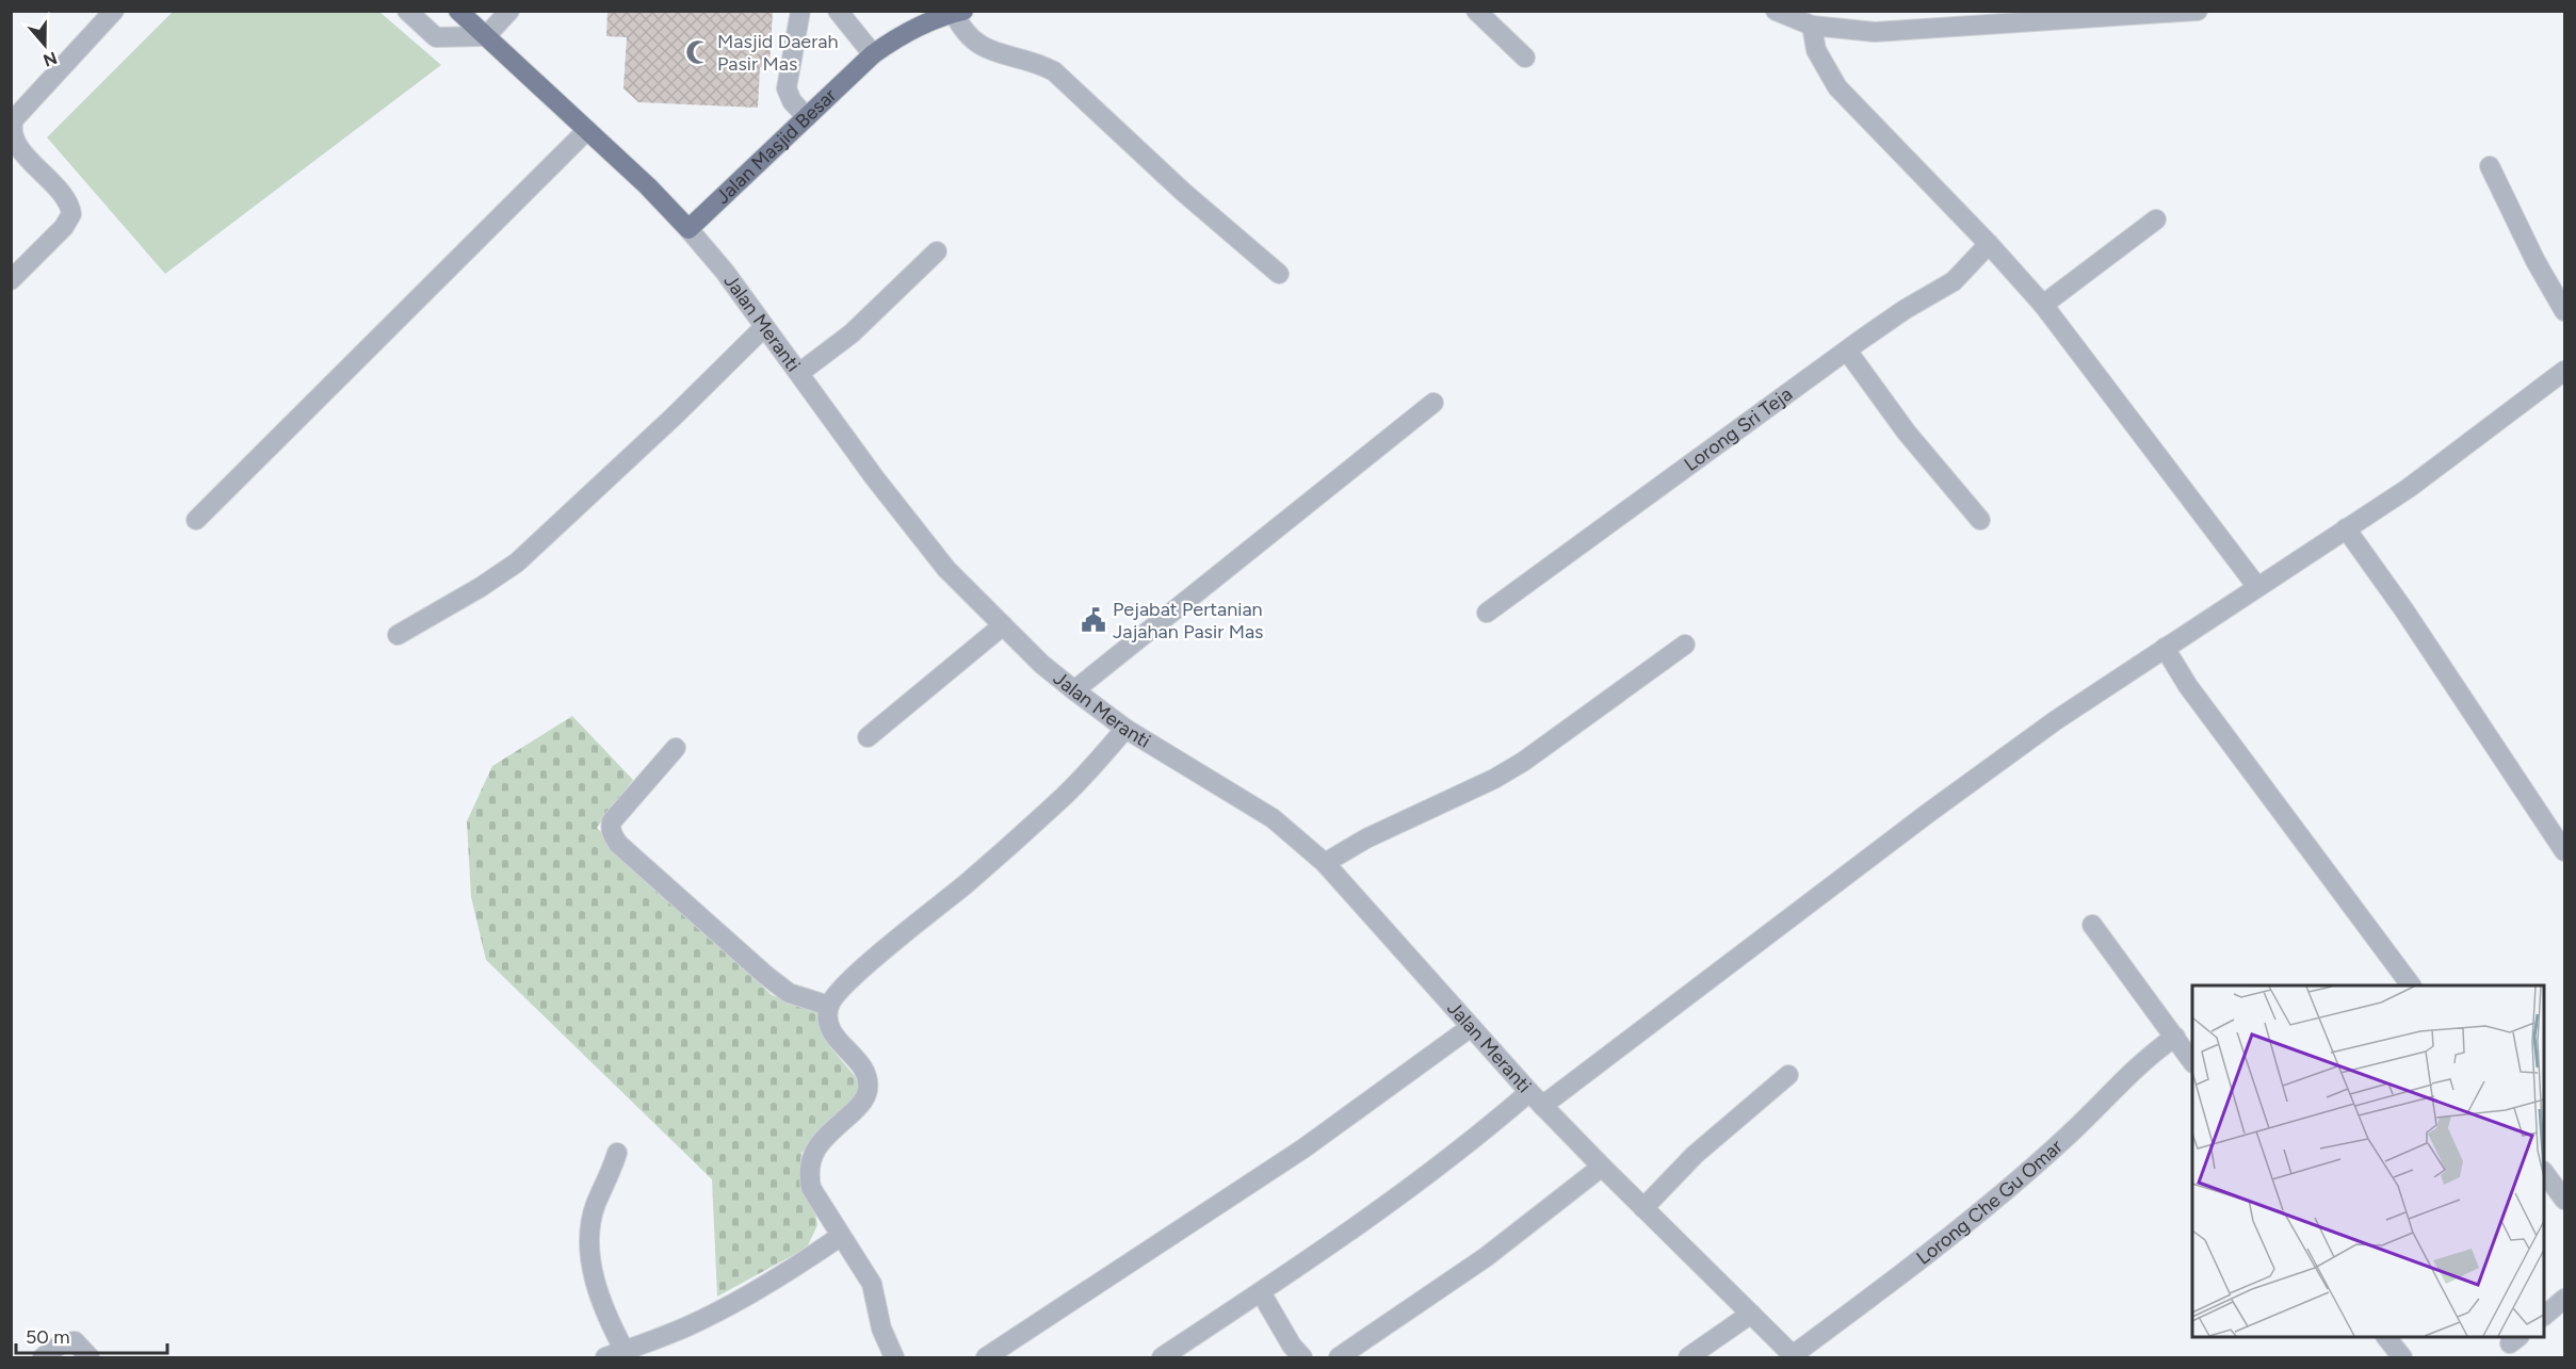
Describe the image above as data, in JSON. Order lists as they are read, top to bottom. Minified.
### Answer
{"streets":{"main road":["Jalan Masjid Besar","Jalan Meranti"],"street":["Lorong Sri Teja","Lorong Che Gu Omar"]},"crossings":[["Jalan Masjid Besar","Jalan Meranti"],["Jalan Meranti","Lorong Che Gu Omar"]],"places":{"mosque":["Masjid Daerah Pasir Mas"],"public building":["Pejabat Pertanian Jajahan Pasir Mas"]},"scale_bar":"50 m","north":"bottom"}
